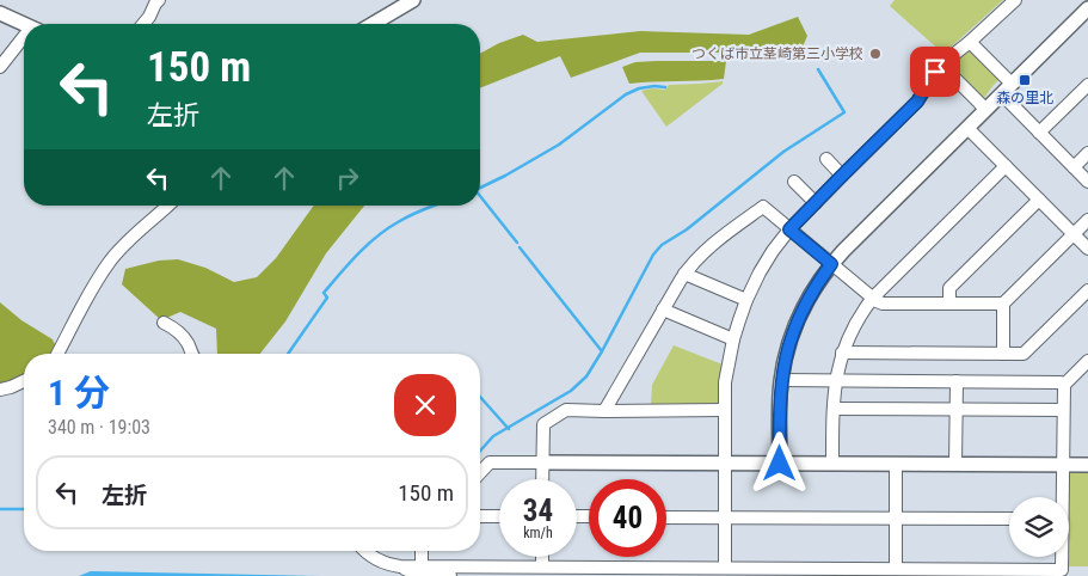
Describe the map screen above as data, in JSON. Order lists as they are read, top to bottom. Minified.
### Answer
{"places":{"other":["つくば市立茎崎第三小学校"],"transit":["森の里北"]},"page":{"turn":["150 m","左折"],"heading":["1 分","340 m · 19:03"],"list":[{"name":"左折","value":"150 m"}],"speed":"34 km/h","limit":"40"}}
